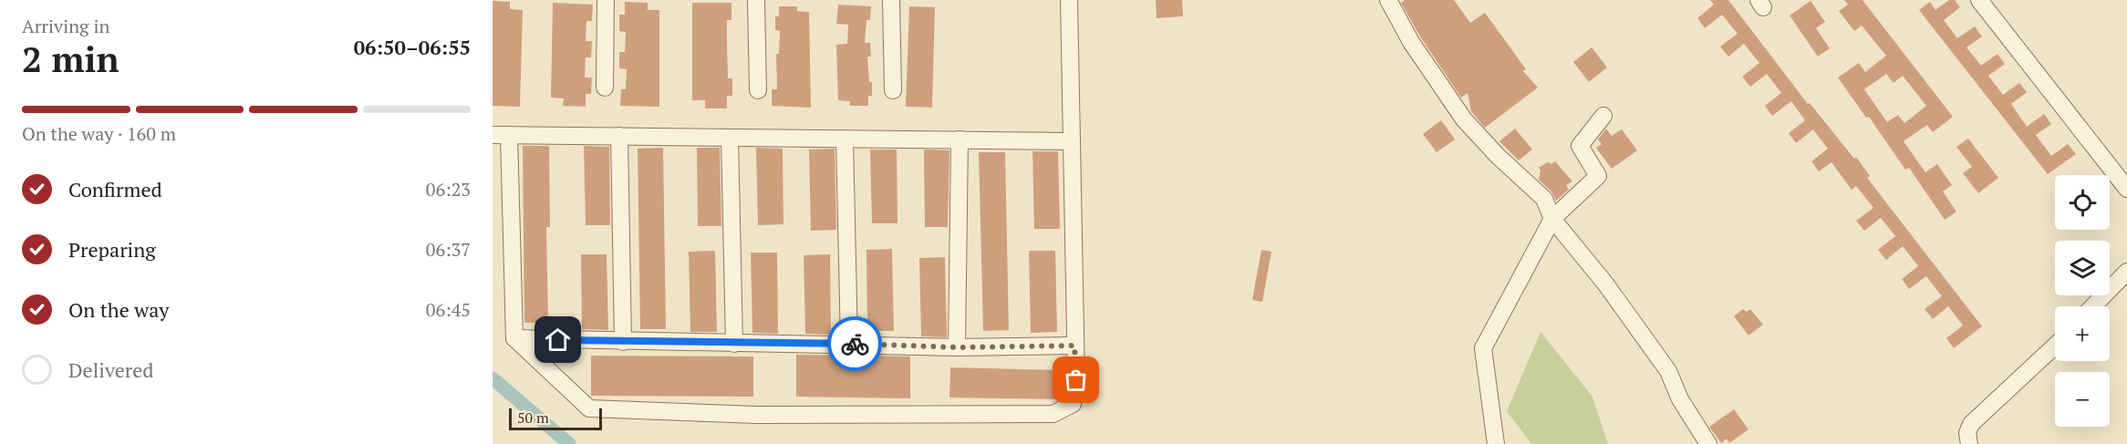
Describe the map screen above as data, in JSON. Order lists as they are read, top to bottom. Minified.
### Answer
{"scale_bar":"50 m","page":{"heading":["2 min","Arriving in","06:50–06:55"],"bar":"On the way · 160 m","list":[["Confirmed","06:23"],["Preparing","06:37"],["On the way","06:45"],"Delivered"],"map_buttons":["+","−"],"scale":"50 m"}}
